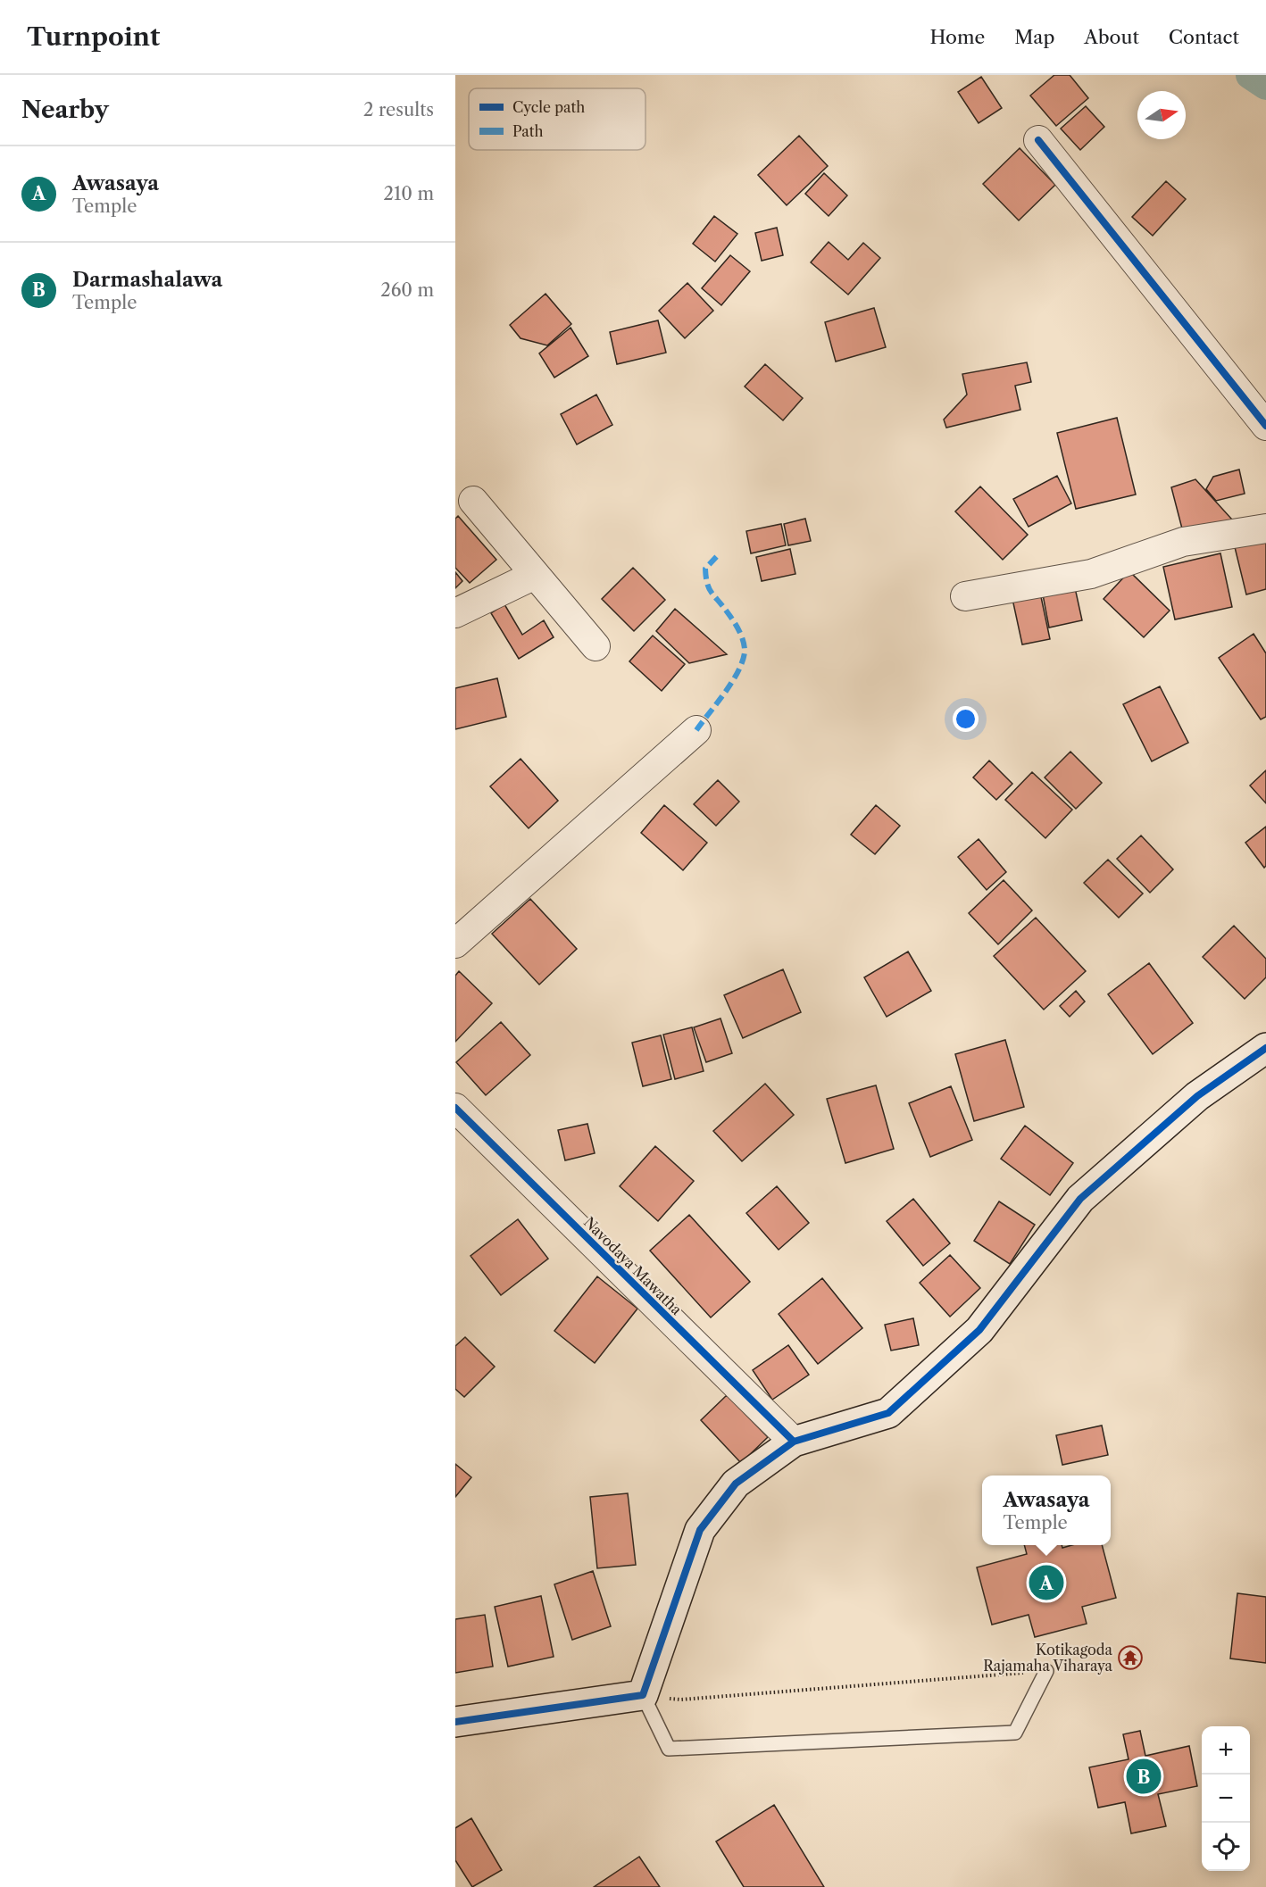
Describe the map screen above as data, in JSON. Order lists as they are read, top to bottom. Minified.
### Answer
{"streets":{"street":["Navodaya Mawatha"]},"places":{"temple":["Kotikagoda Rajamaha Viharaya"]},"legend":["Cycle path","Path"],"north":"right","page":{"header":"Turnpoint","nav":["Home","Map","About","Contact"],"heading":["Nearby","2 results"],"list":[{"mark":"A","name":"Awasaya","note":"Temple","value":"210 m"},{"mark":"B","name":"Darmashalawa","note":"Temple","value":"260 m"}],"popup":["Awasaya","Temple"],"pins":["A","B"],"map_buttons":["+","−"]}}
